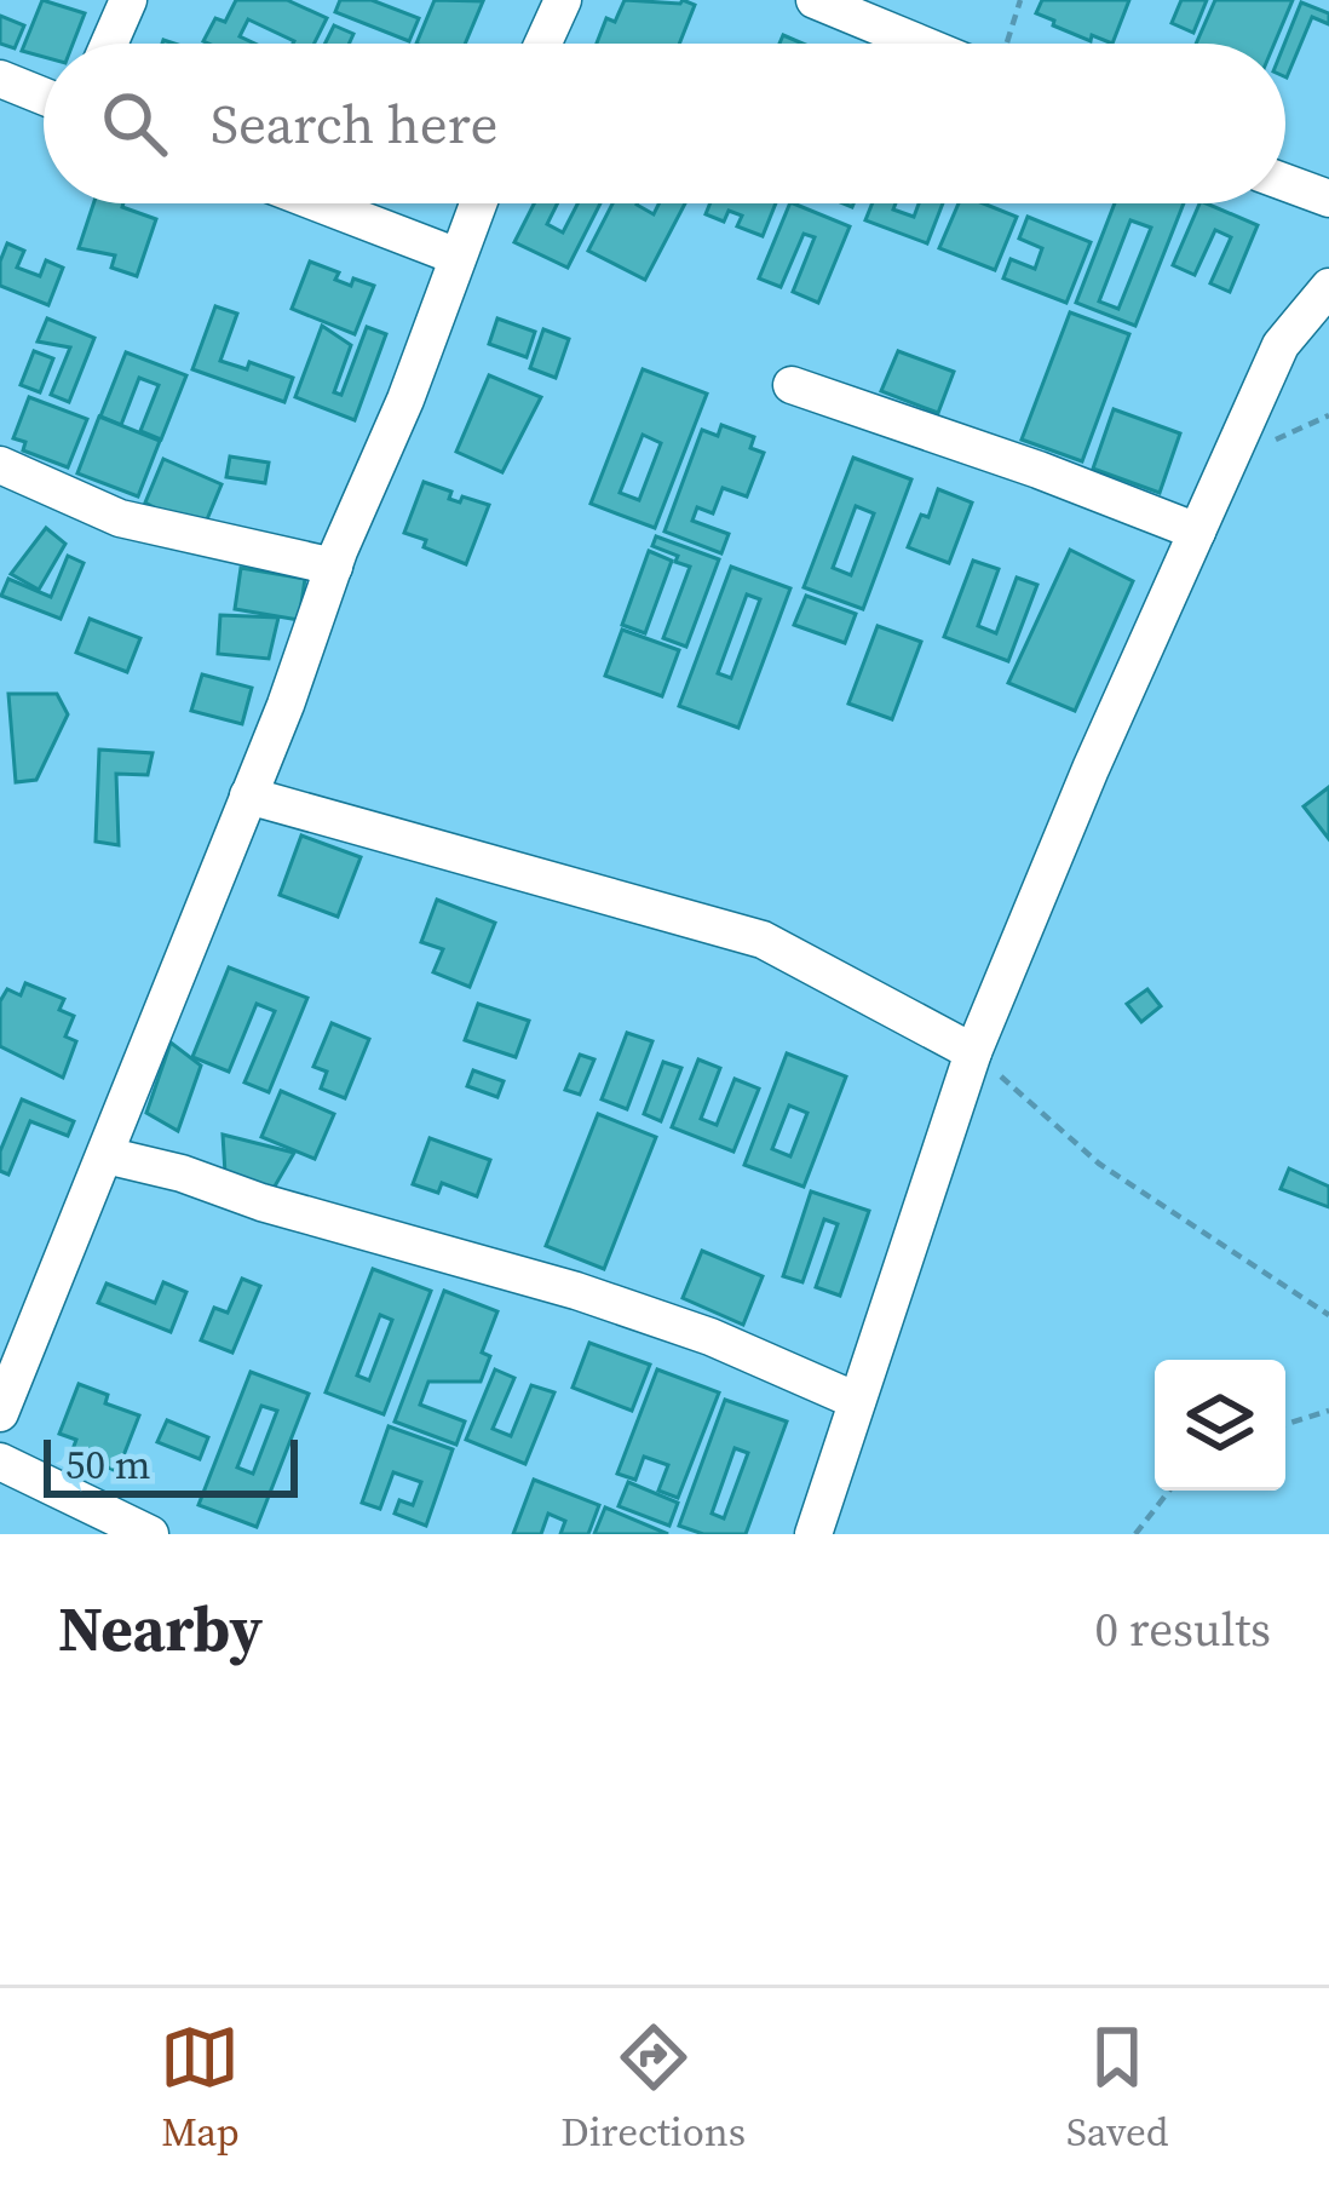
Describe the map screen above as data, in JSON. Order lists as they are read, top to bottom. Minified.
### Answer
{"scale_bar":"50 m","page":{"search":"Search here","scale":"50 m","heading":["Nearby","0 results"],"nav":["Map","Directions","Saved"]}}
